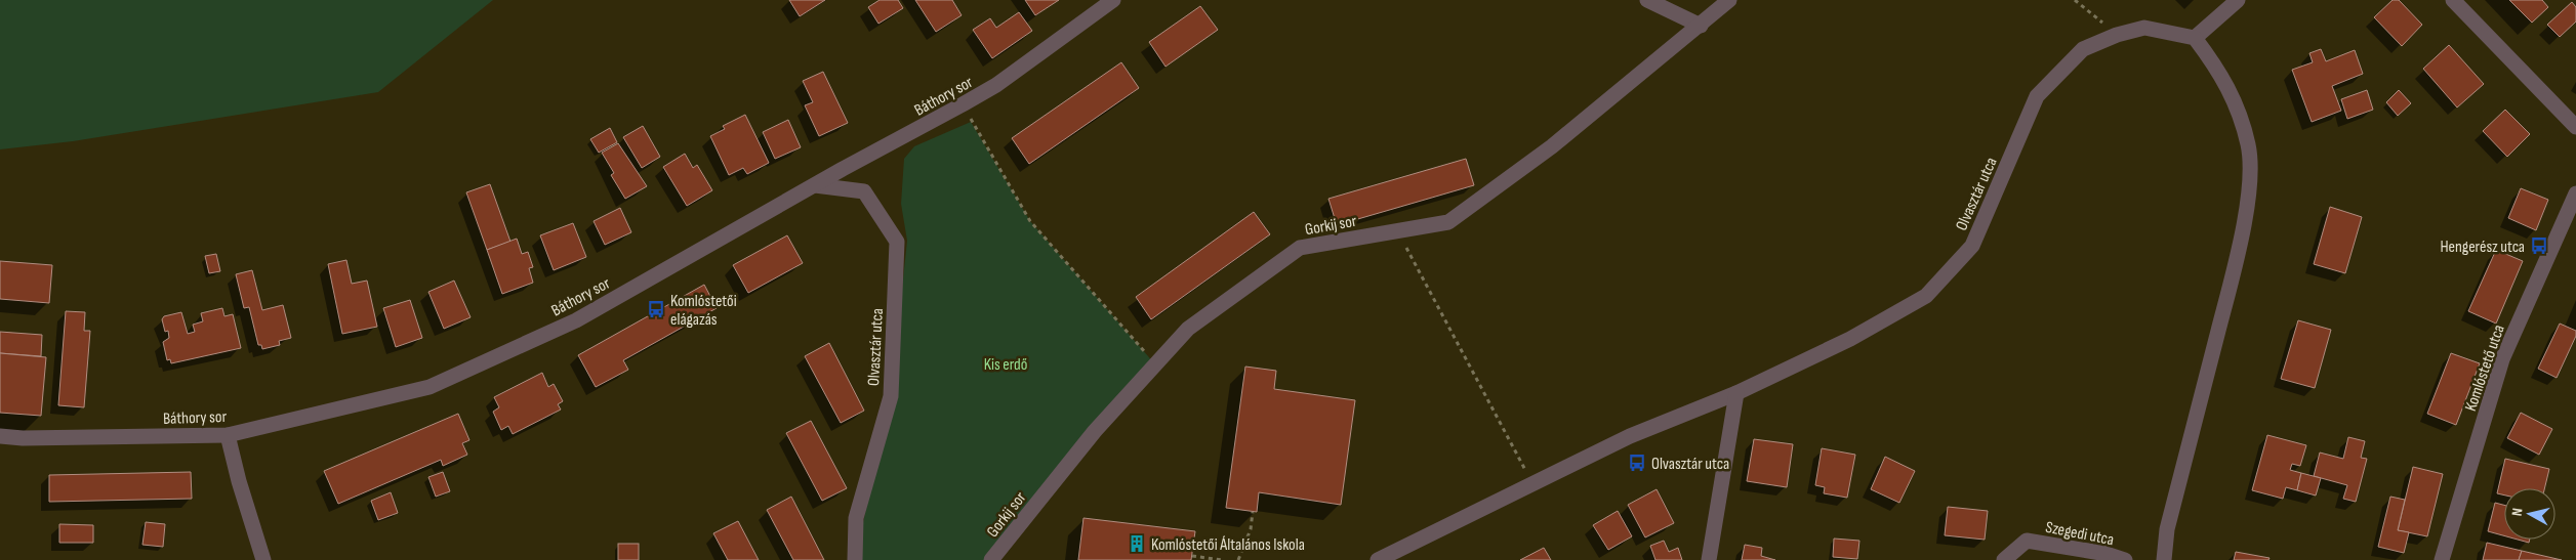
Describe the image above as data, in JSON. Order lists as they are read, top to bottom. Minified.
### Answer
{"streets":{"street":["Báthory sor","Olvasztár utca","Gorkij sor","Komlóstető utca","Szegedi utca"]},"crossings":[["Báthory sor","Olvasztár utca"]],"parks":["Kis erdő"],"places":{"bus stop":["Hengerész utca","Komlóstetői elágazás","Olvasztár utca"],"building":["Komlóstetői Általános Iskola"]},"north":"left"}
